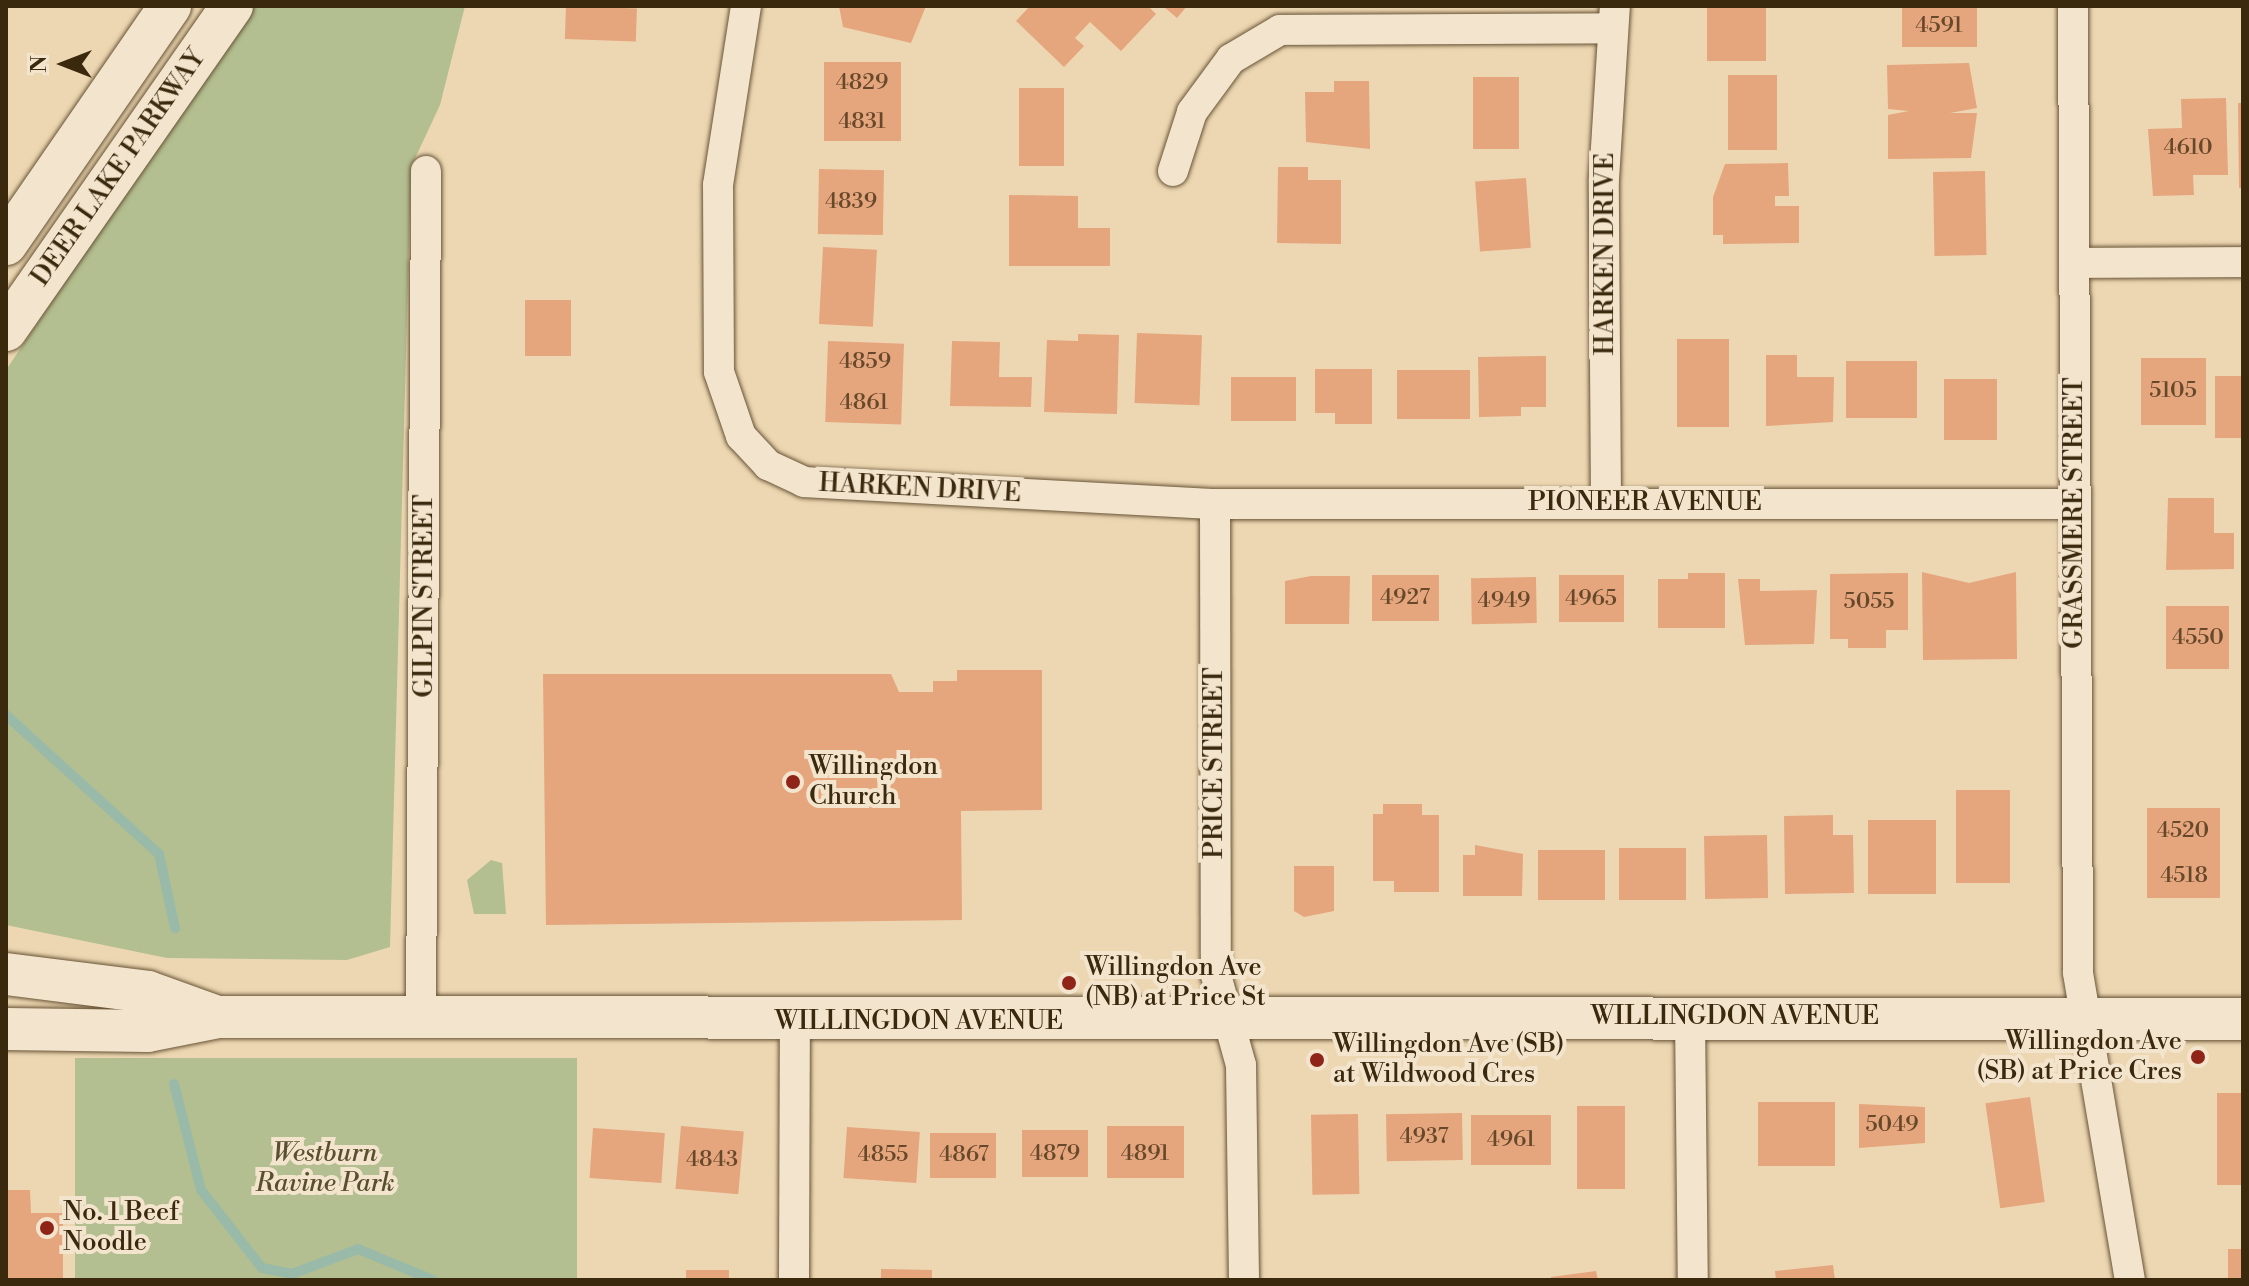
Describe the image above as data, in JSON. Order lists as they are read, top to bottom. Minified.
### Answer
{"streets":{"main road":["DEER LAKE PARKWAY","WILLINGDON AVENUE"],"street":["HARKEN DRIVE","PIONEER AVENUE","GRASSMERE STREET","GILPIN STREET","PRICE STREET"]},"crossings":[["HARKEN DRIVE","PIONEER AVENUE"],["HARKEN DRIVE","PRICE STREET"],["PIONEER AVENUE","GRASSMERE STREET"],["PIONEER AVENUE","PRICE STREET"],["GRASSMERE STREET","WILLINGDON AVENUE"],["GILPIN STREET","WILLINGDON AVENUE"],["PRICE STREET","WILLINGDON AVENUE"]],"parks":["Westburn Ravine Park"],"places":["Willingdon Church","Willingdon Ave (NB) at Price St","Willingdon Ave (SB) at Price Cres","Willingdon Ave (SB) at Wildwood Cres","No. 1 Beef Noodle"],"house_numbers":["4591","4829","4831","4610","4839","4859","5105","4861","4927","4965","4949","5055","4550","4520","4518","5049","4937","4961","4879","4891","4855","4867","4843"],"north":"left"}
